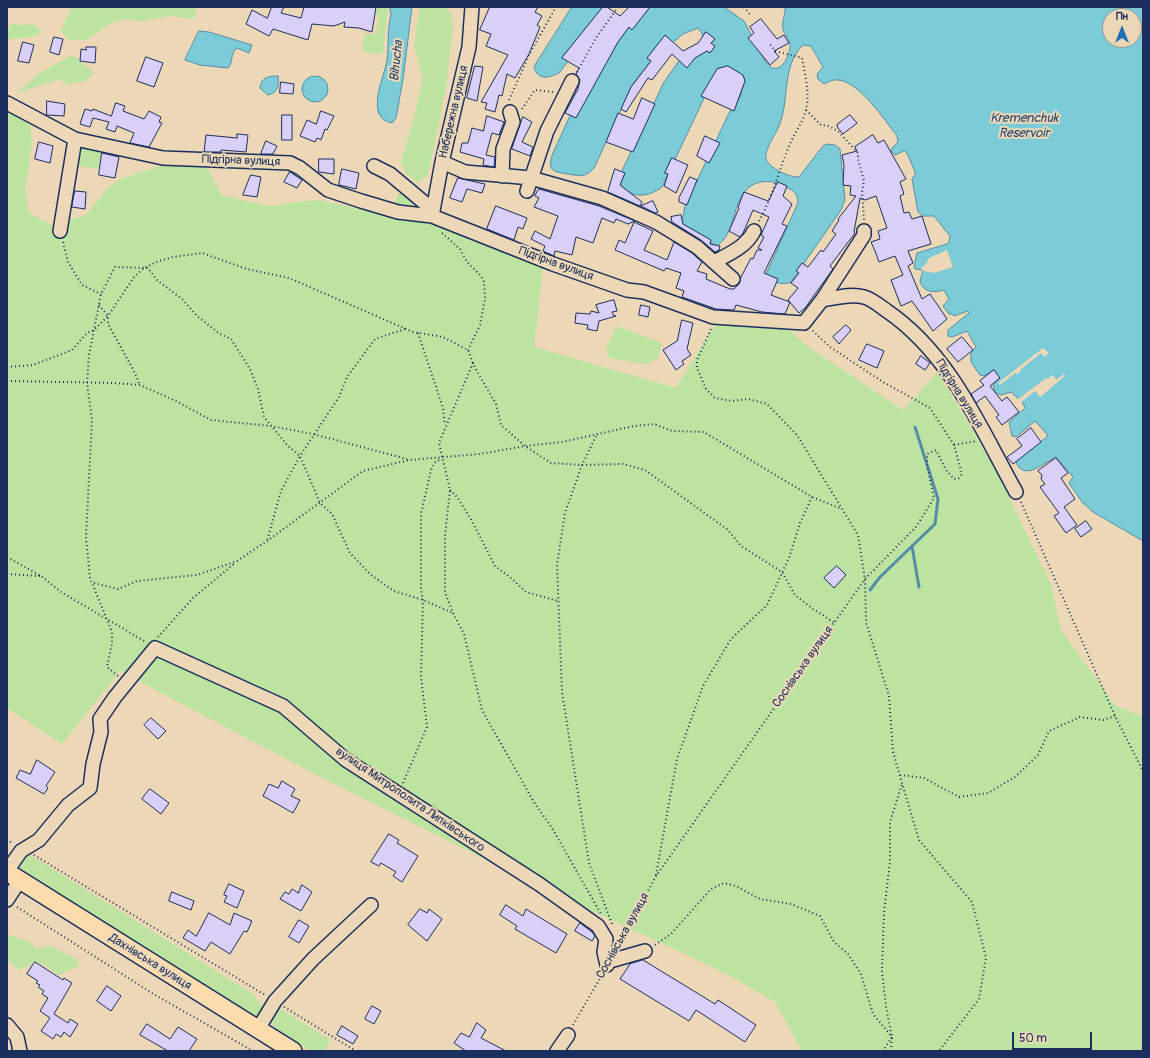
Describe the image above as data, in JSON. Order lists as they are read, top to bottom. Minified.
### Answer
{"streets":{"main road":["Дахнівська вулиця"],"street":["Набережна вулиця","Підгірна вулиця","вулиця Митрополита Липківського"],"path":["Соснівська вулиця"]},"crossings":[["Набережна вулиця","Підгірна вулиця"],["Соснівська вулиця","вулиця Митрополита Липківського"]],"water":["Bihucha","Kremenchuk Reservoir"],"scale_bar":"50 m","north":"top"}
